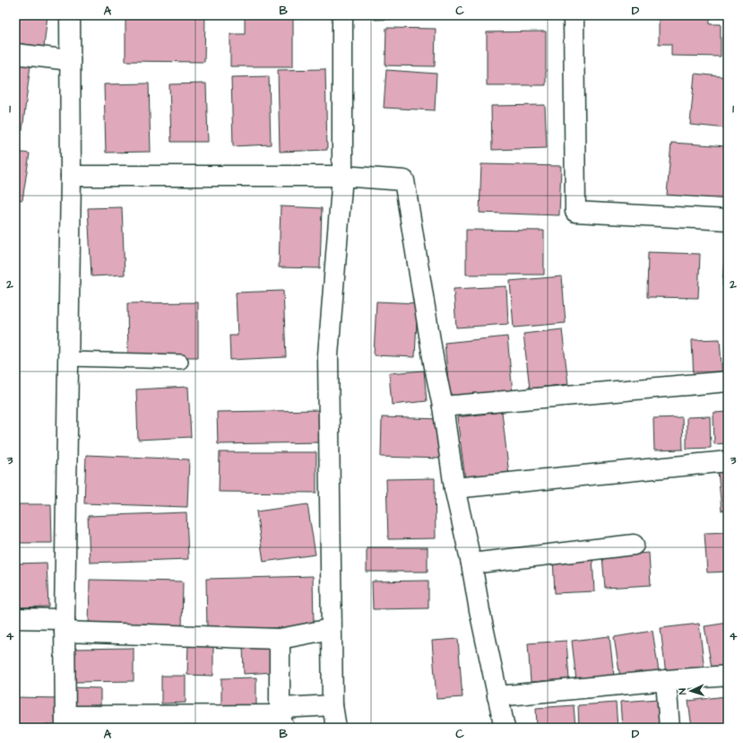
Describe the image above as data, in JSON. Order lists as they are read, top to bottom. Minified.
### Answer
{"north":"left","grid":{"columns":["A","B","C","D"],"rows":["1","2","3","4"]}}
